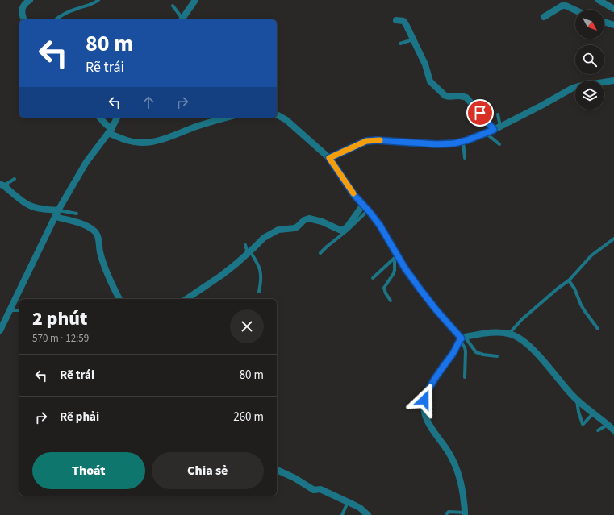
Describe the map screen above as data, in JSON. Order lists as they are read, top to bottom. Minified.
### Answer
{"north":"bottom right","page":{"turn":["80 m","Rẽ trái"],"heading":["2 phút","570 m · 12:59"],"list":[{"name":"Rẽ trái","value":"80 m"},{"name":"Rẽ phải","value":"260 m"}],"buttons":["Thoát","Chia sẻ"]}}
